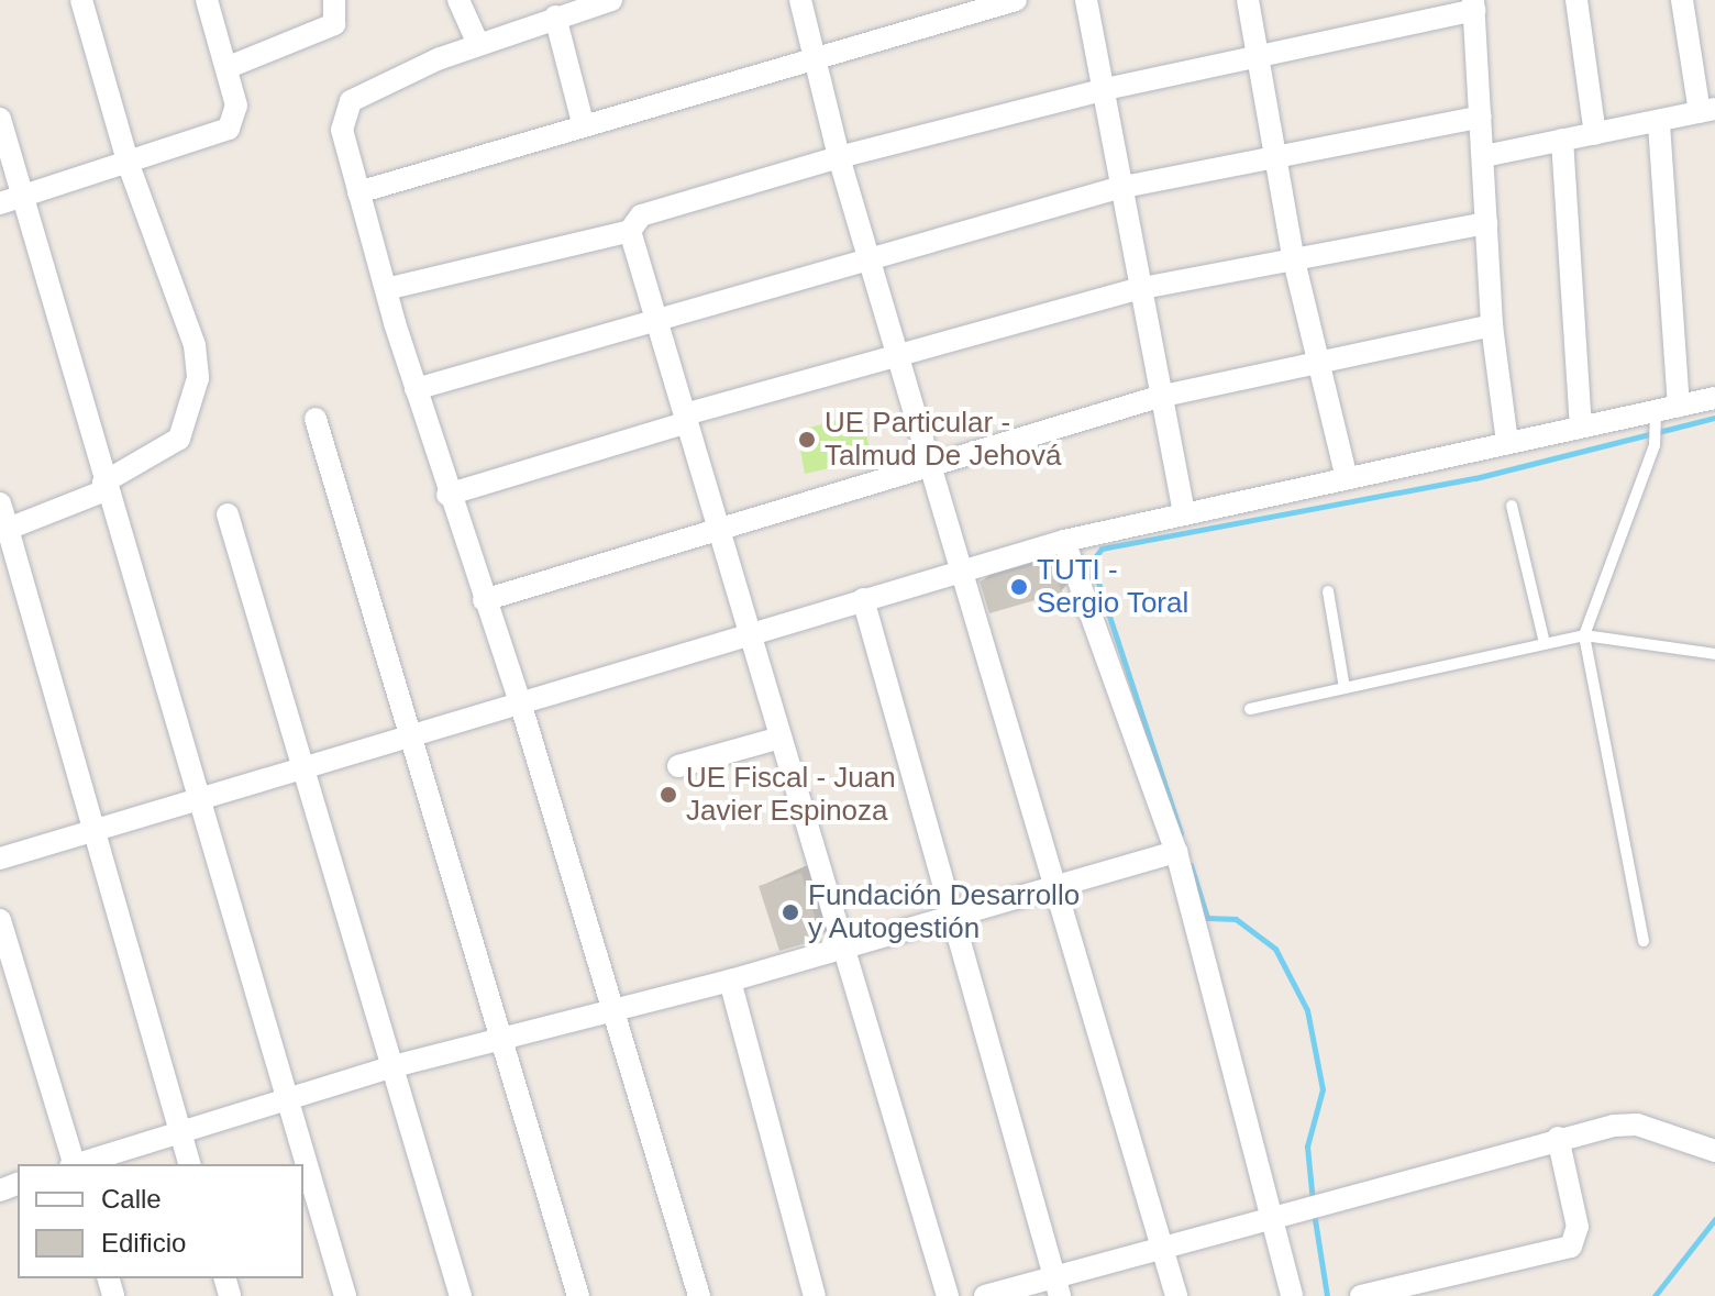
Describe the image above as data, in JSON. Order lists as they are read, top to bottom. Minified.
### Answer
{"places":["UE Particular - Talmud De Jehová","TUTI - Sergio Toral","UE Fiscal - Juan Javier Espinoza","Fundación Desarrollo y Autogestión"],"legend":["Calle","Edificio"]}
